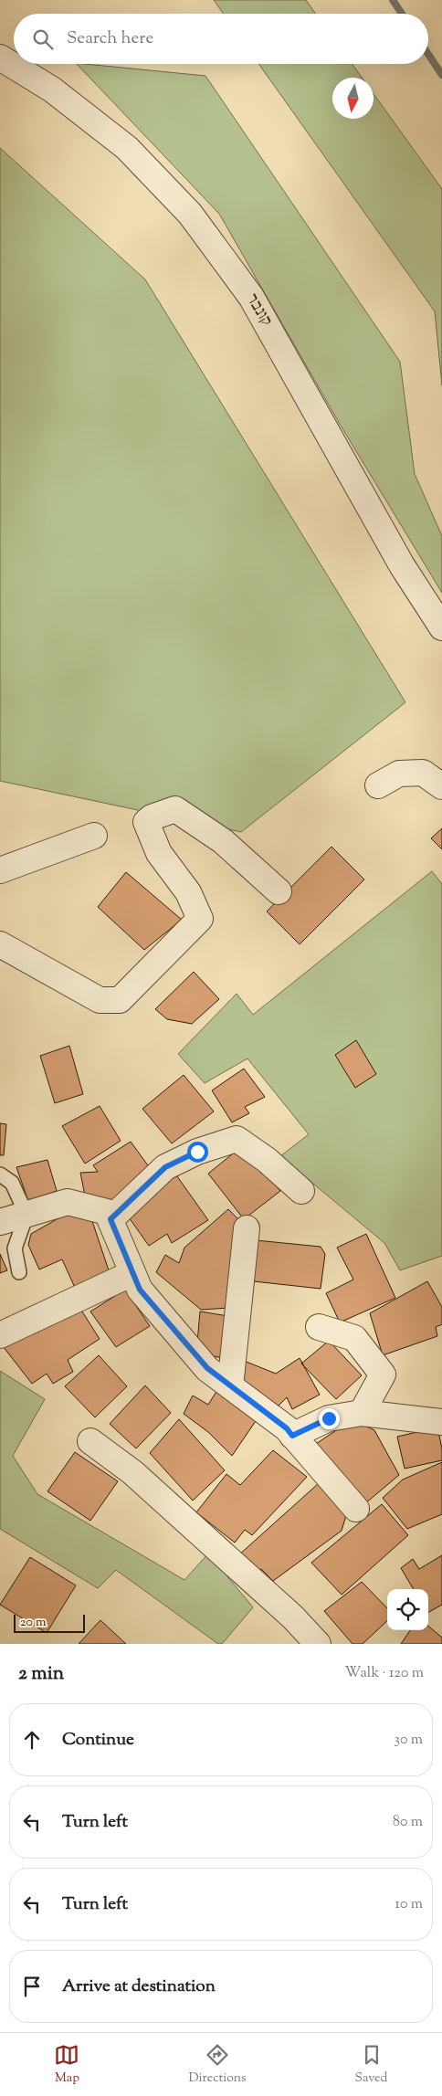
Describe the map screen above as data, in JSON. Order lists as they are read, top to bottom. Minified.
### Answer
{"streets":{"street":["קונבר"]},"scale_bar":"20 m","north":"bottom","page":{"search":"Search here","scale":"20 m","heading":["2 min","Walk · 120 m"],"list":[["Continue","30 m"],["Turn left","80 m"],["Turn left","10 m"],"Arrive at destination"],"nav":["Map","Directions","Saved"]}}
